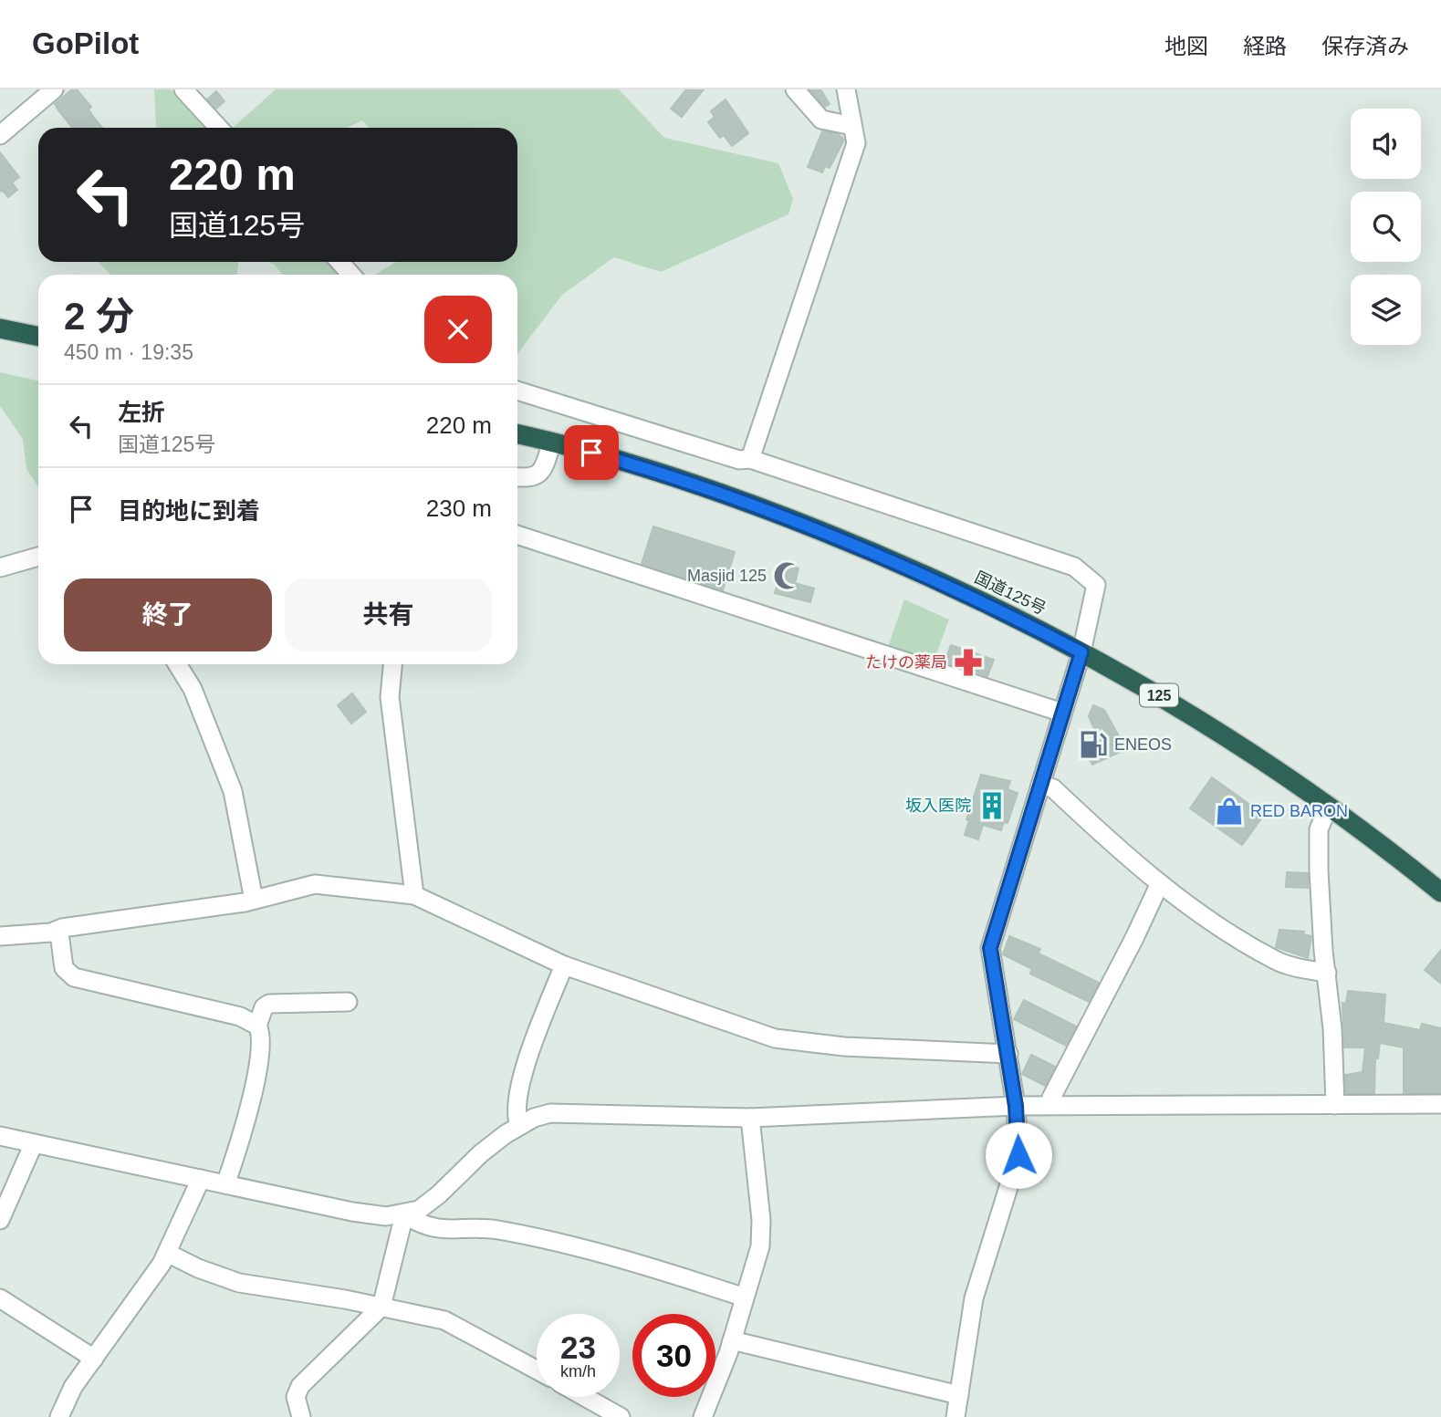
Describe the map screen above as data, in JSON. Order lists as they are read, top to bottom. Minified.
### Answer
{"streets":{"highway":["国道125号","125"]},"places":{"mosque":["Masjid 125"],"pharmacy":["たけの薬局"],"fuel station":["ENEOS"],"building":["坂入医院"],"shop":["RED BARON"]},"page":{"header":"GoPilot","nav":["地図","経路","保存済み"],"turn":["220 m","国道125号"],"heading":["2 分","450 m · 19:35"],"list":[{"name":"左折","note":"国道125号","value":"220 m"},{"name":"目的地に到着","value":"230 m"}],"buttons":["終了","共有"],"speed":"23 km/h","limit":"30"}}
